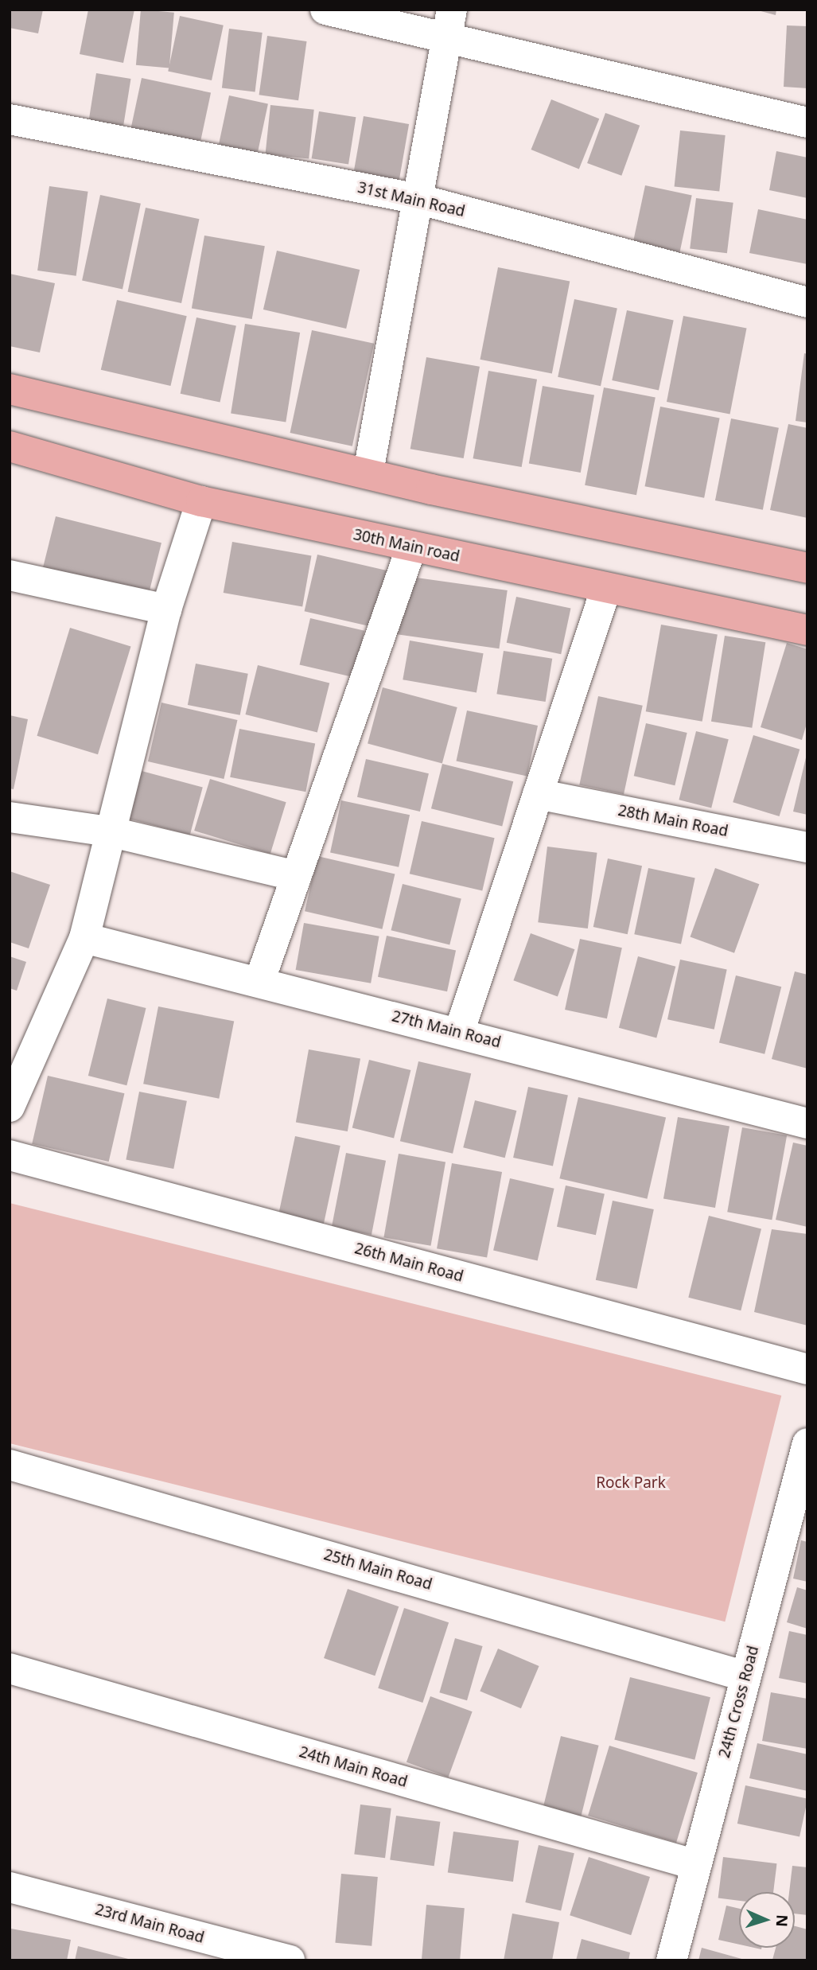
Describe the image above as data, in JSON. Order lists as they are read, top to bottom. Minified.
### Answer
{"streets":{"main road":["30th Main road"],"street":["31st Main Road","28th Main Road","27th Main Road","26th Main Road","25th Main Road","24th Cross Road","24th Main Road","23rd Main Road"]},"crossings":[["25th Main Road","24th Cross Road"],["24th Cross Road","24th Main Road"]],"parks":["Rock Park"],"north":"right"}
